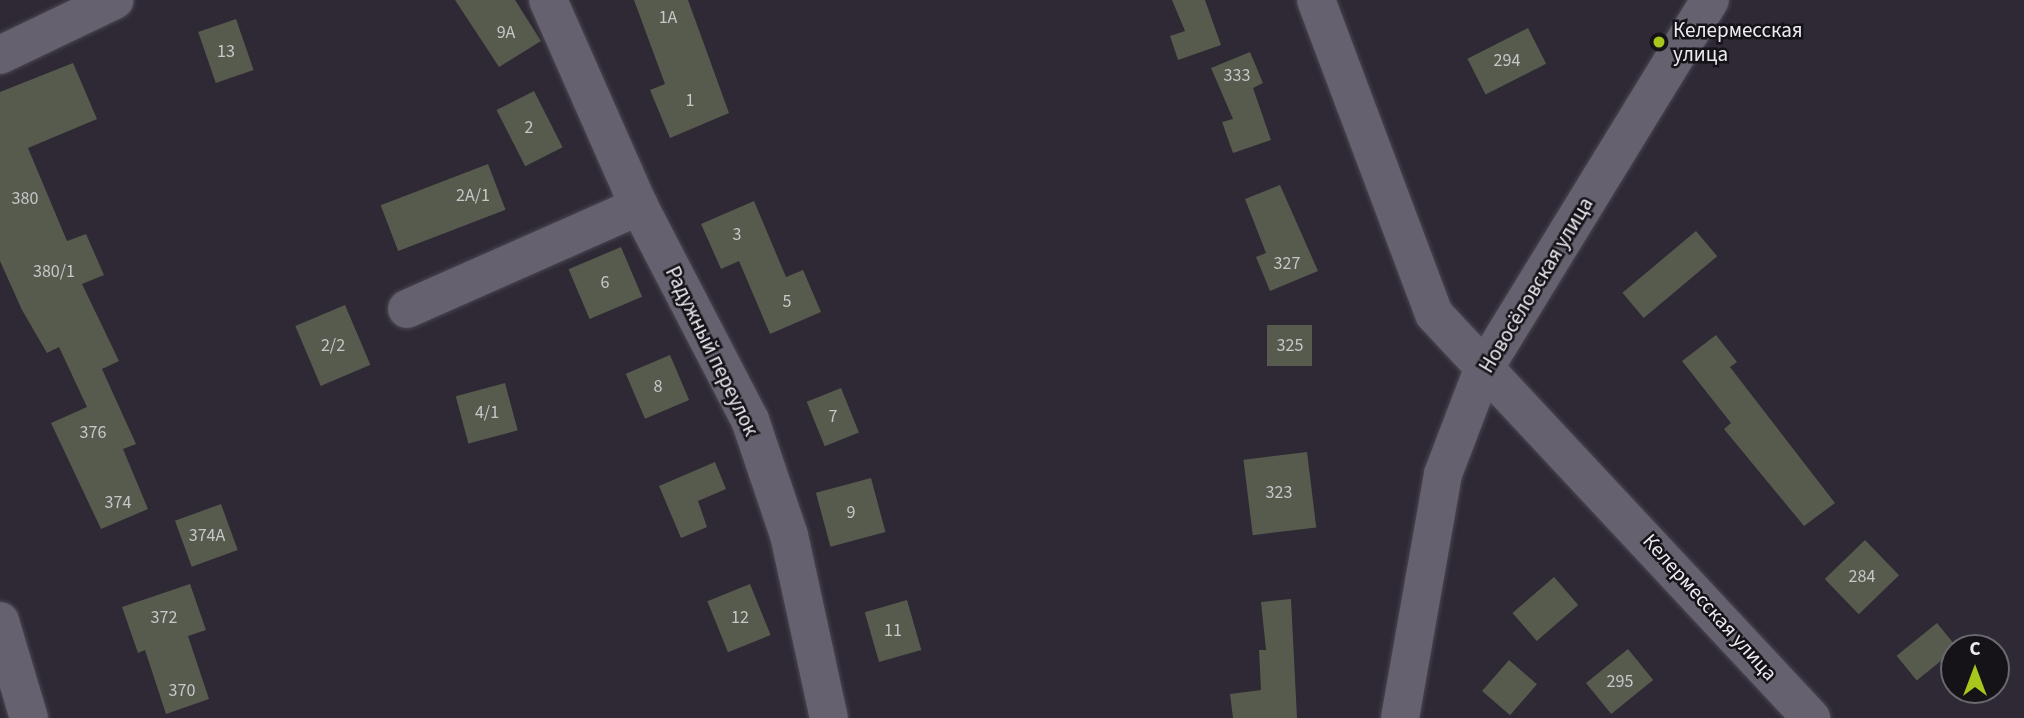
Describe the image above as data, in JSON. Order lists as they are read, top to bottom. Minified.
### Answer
{"streets":{"street":["Новосёловская улица","Радужный переулок","Келермесская улица"]},"crossings":[["Новосёловская улица","Келермесская улица"]],"places":["Келермесская улица"],"house_numbers":["1А","9А","13","294","333","1","2","2А/1","380","3","327","380/1","6","5","2/2","325","8","4/1","7","376","323","374","9","374А","284","372","12","11","295","370"],"north":"top"}
